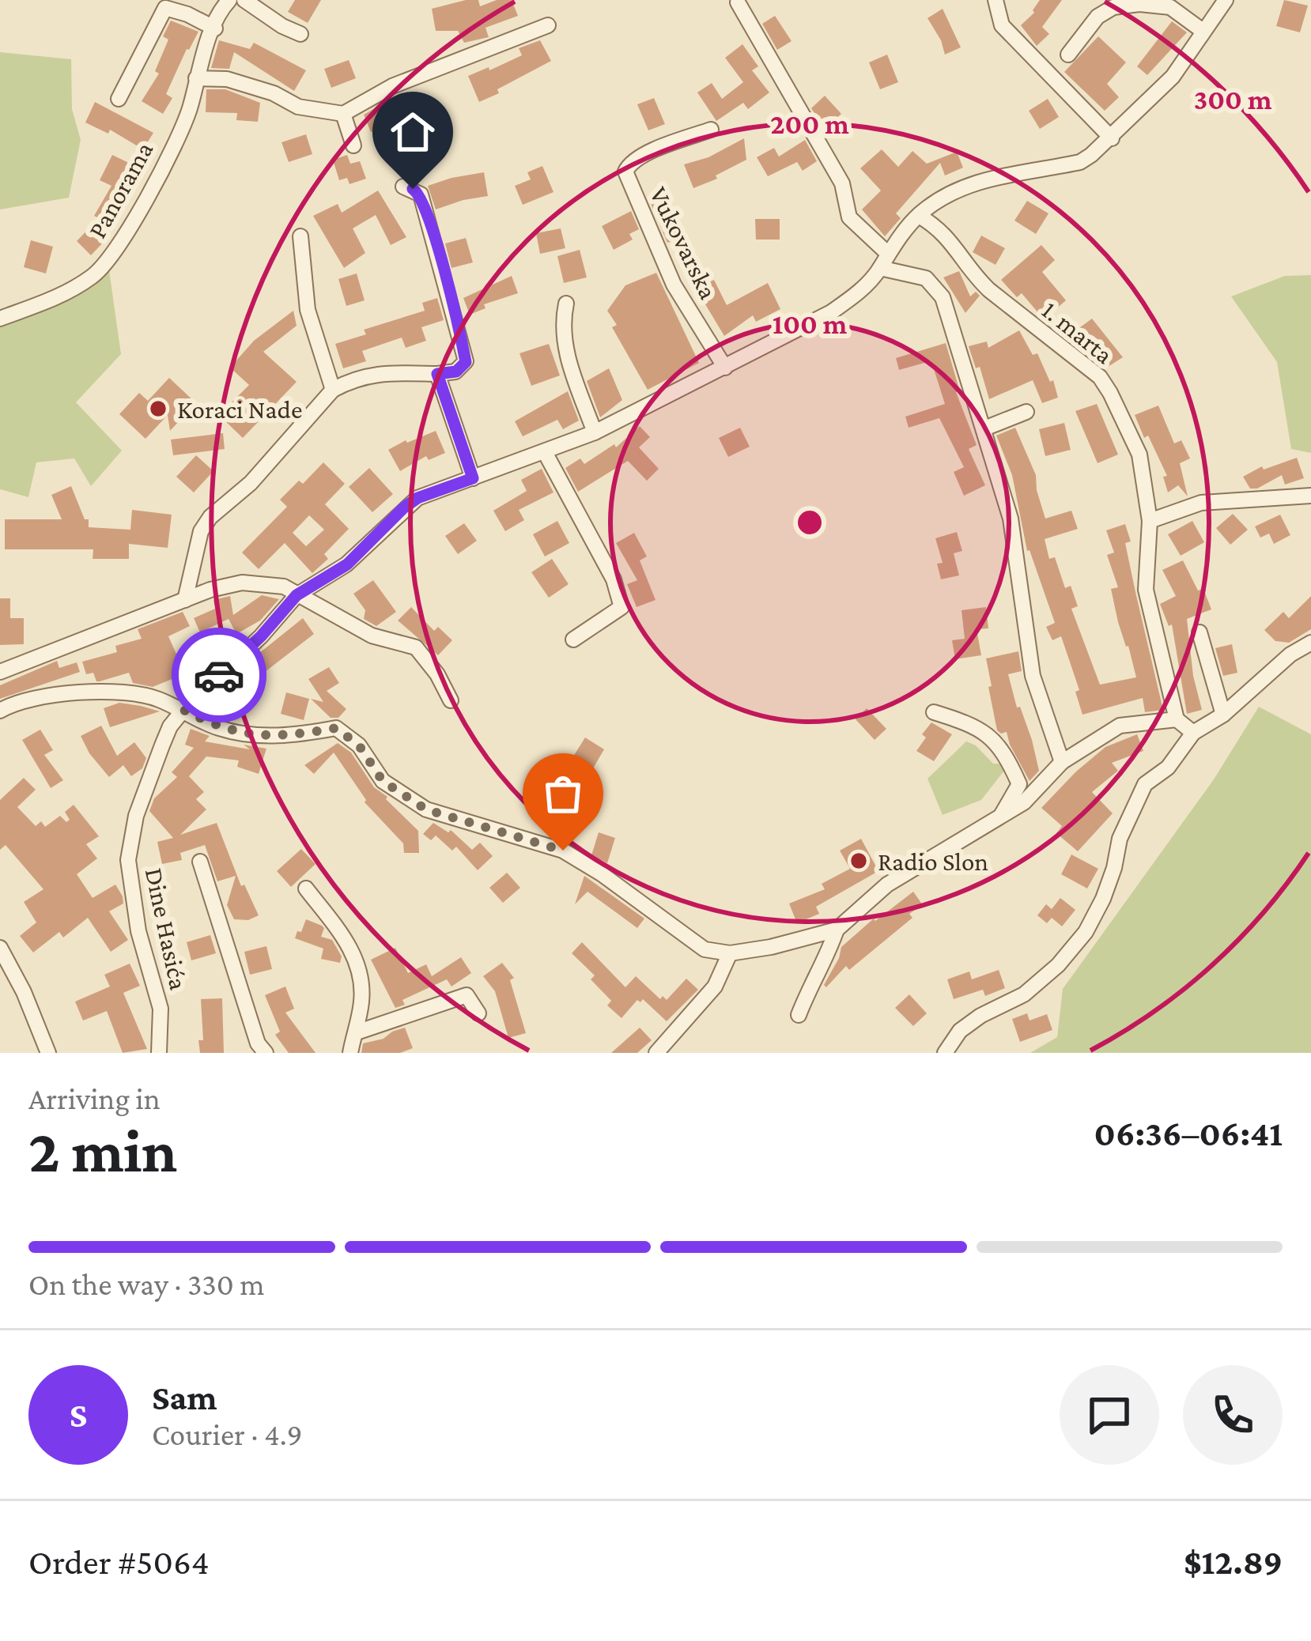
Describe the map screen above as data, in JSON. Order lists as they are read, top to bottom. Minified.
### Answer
{"streets":{"street":["Panorama","Vukovarska","1. marta","Dine Hasića"]},"places":["Koraci Nade","Radio Slon"],"page":{"heading":["2 min","Arriving in","06:36–06:41"],"panel":["Sam","Courier · 4.9","Order #5064","$12.89"],"bar":"On the way · 330 m","round":"S"},"rings":["300 m","200 m","100 m"]}
